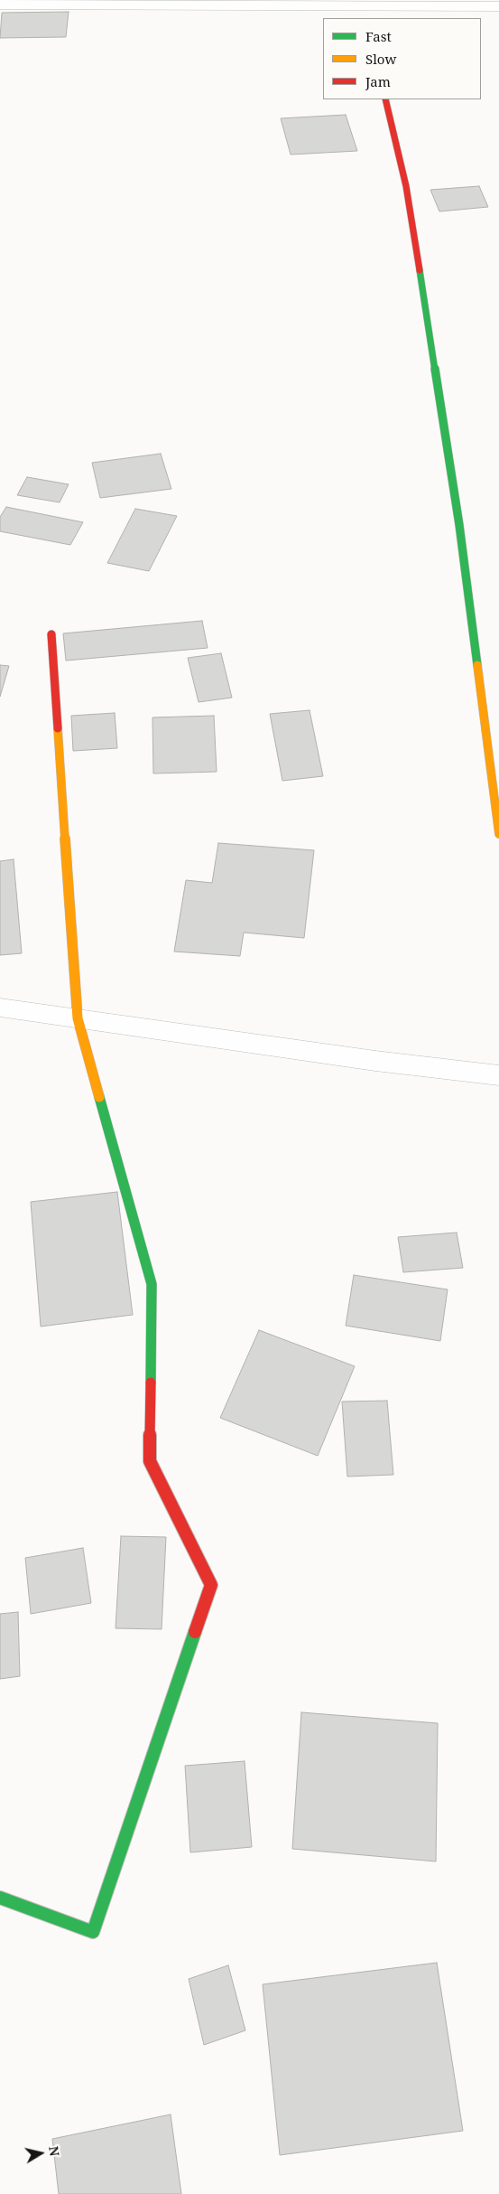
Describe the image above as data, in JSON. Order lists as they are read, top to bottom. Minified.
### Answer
{"legend":["Fast","Slow","Jam"],"north":"right"}
